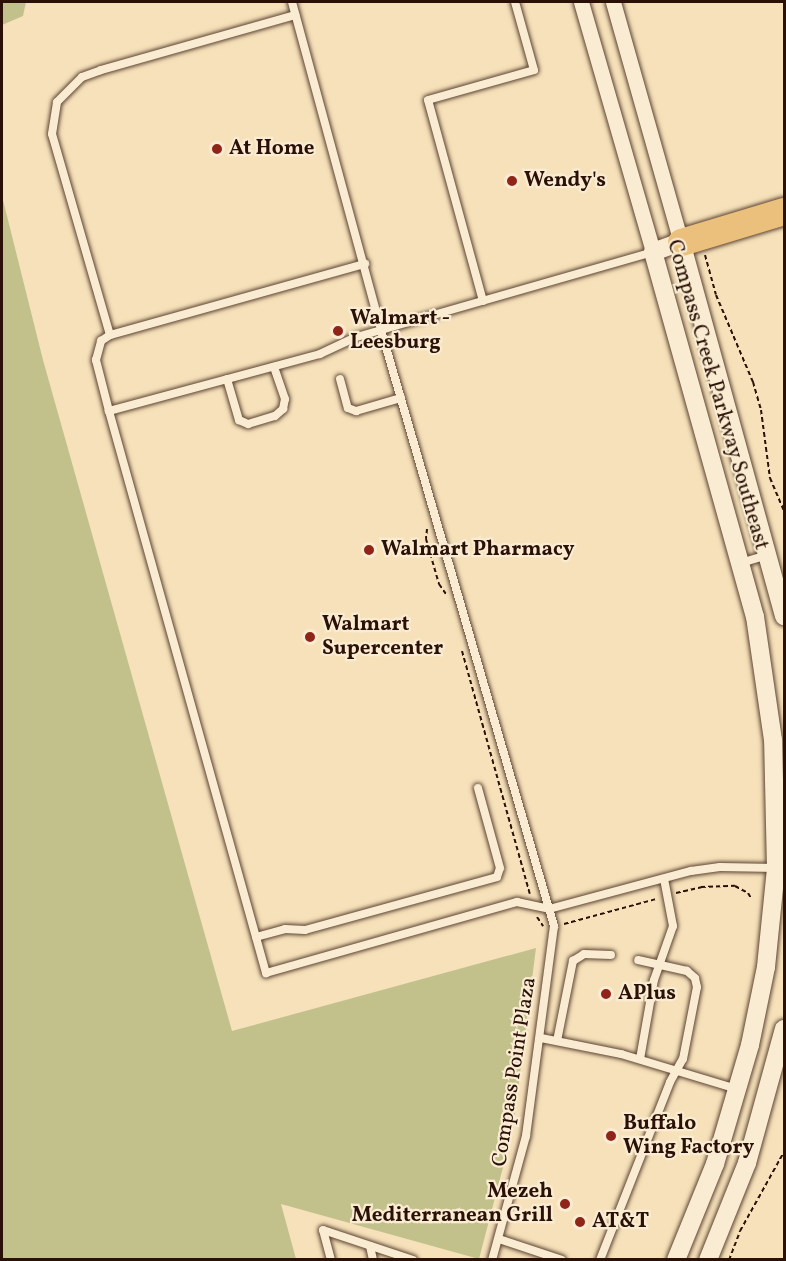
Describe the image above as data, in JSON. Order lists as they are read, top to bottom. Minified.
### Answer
{"streets":{"street":["Compass Creek Parkway Southeast"],"lane":["Compass Point Plaza"]},"places":["At Home","Wendy's","Walmart - Leesburg","Walmart Pharmacy","Walmart Supercenter","APlus","Buffalo Wing Factory","Mezeh Mediterranean Grill","AT&T"]}
